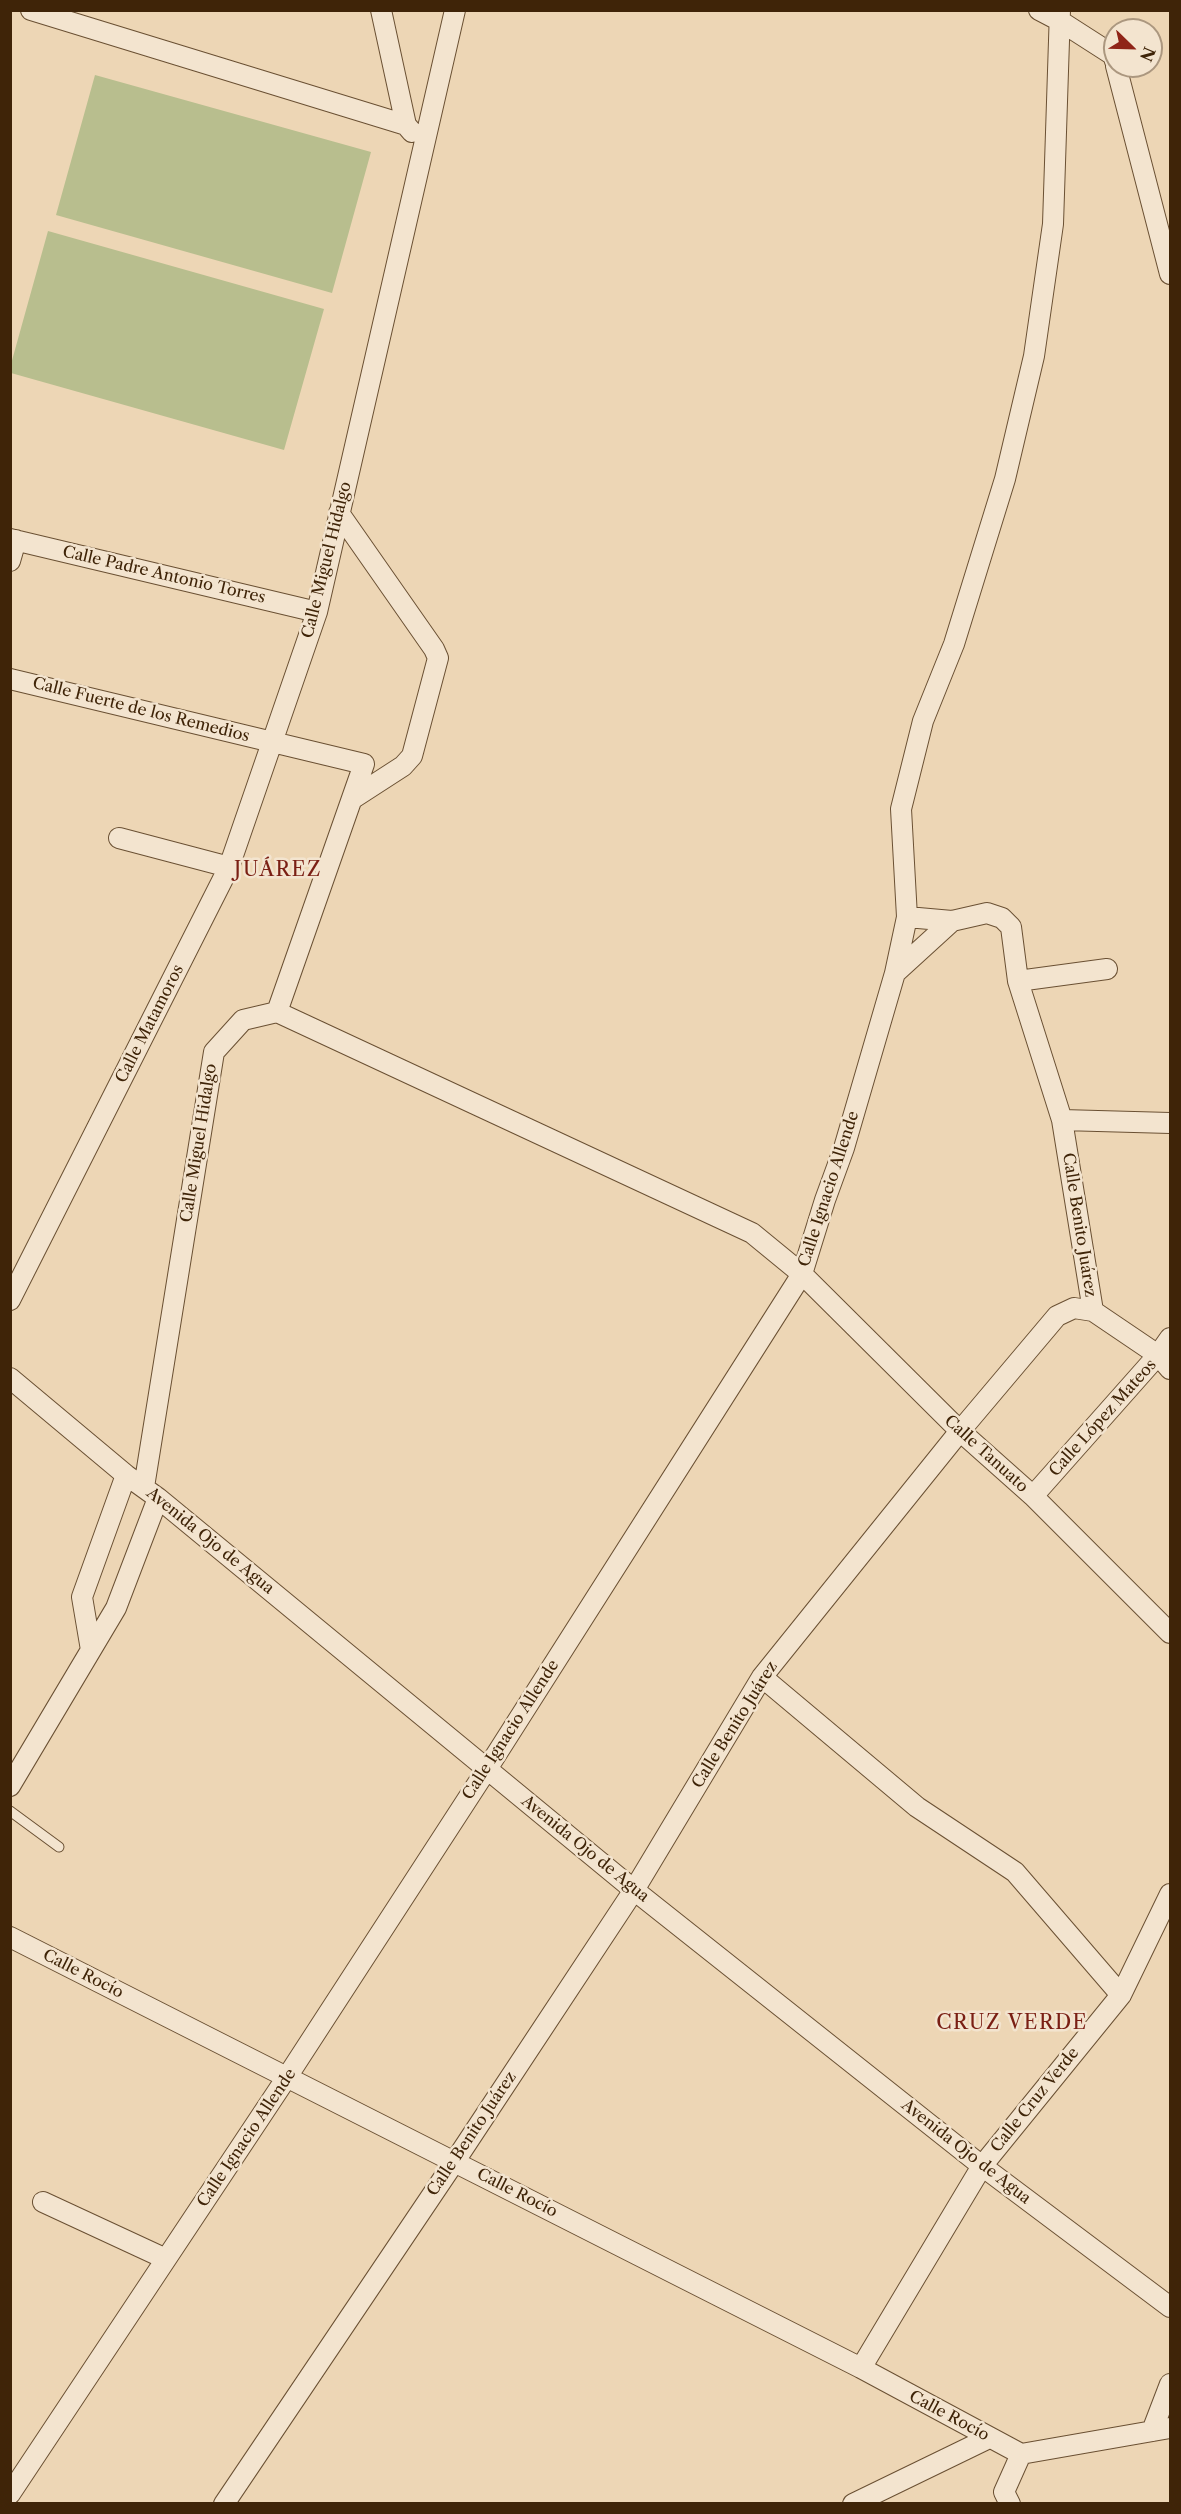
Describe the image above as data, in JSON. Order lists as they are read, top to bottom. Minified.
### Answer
{"streets":{"street":["Calle Miguel Hidalgo","Calle Padre Antonio Torres","Calle Fuerte de los Remedios","Calle Matamoros","Calle Ignacio Allende","Calle Benito Juárez","Calle López Mateos","Calle Tanuato","Avenida Ojo de Agua","Calle Rocío","Calle Cruz Verde"]},"crossings":[["Calle Miguel Hidalgo","Calle Padre Antonio Torres"],["Calle Miguel Hidalgo","Calle Fuerte de los Remedios"],["Calle Miguel Hidalgo","Calle Matamoros"],["Calle Miguel Hidalgo","Calle Tanuato"],["Calle Miguel Hidalgo","Avenida Ojo de Agua"],["Calle Fuerte de los Remedios","Calle Matamoros"],["Calle Ignacio Allende","Calle Tanuato"],["Calle Ignacio Allende","Avenida Ojo de Agua"],["Calle Ignacio Allende","Calle Rocío"],["Calle Benito Juárez","Calle Tanuato"],["Calle Benito Juárez","Avenida Ojo de Agua"],["Calle Benito Juárez","Calle Rocío"],["Calle López Mateos","Calle Tanuato"],["Avenida Ojo de Agua","Calle Cruz Verde"],["Calle Rocío","Calle Cruz Verde"]],"districts":["JUÁREZ","CRUZ VERDE"],"north":"bottom right"}
